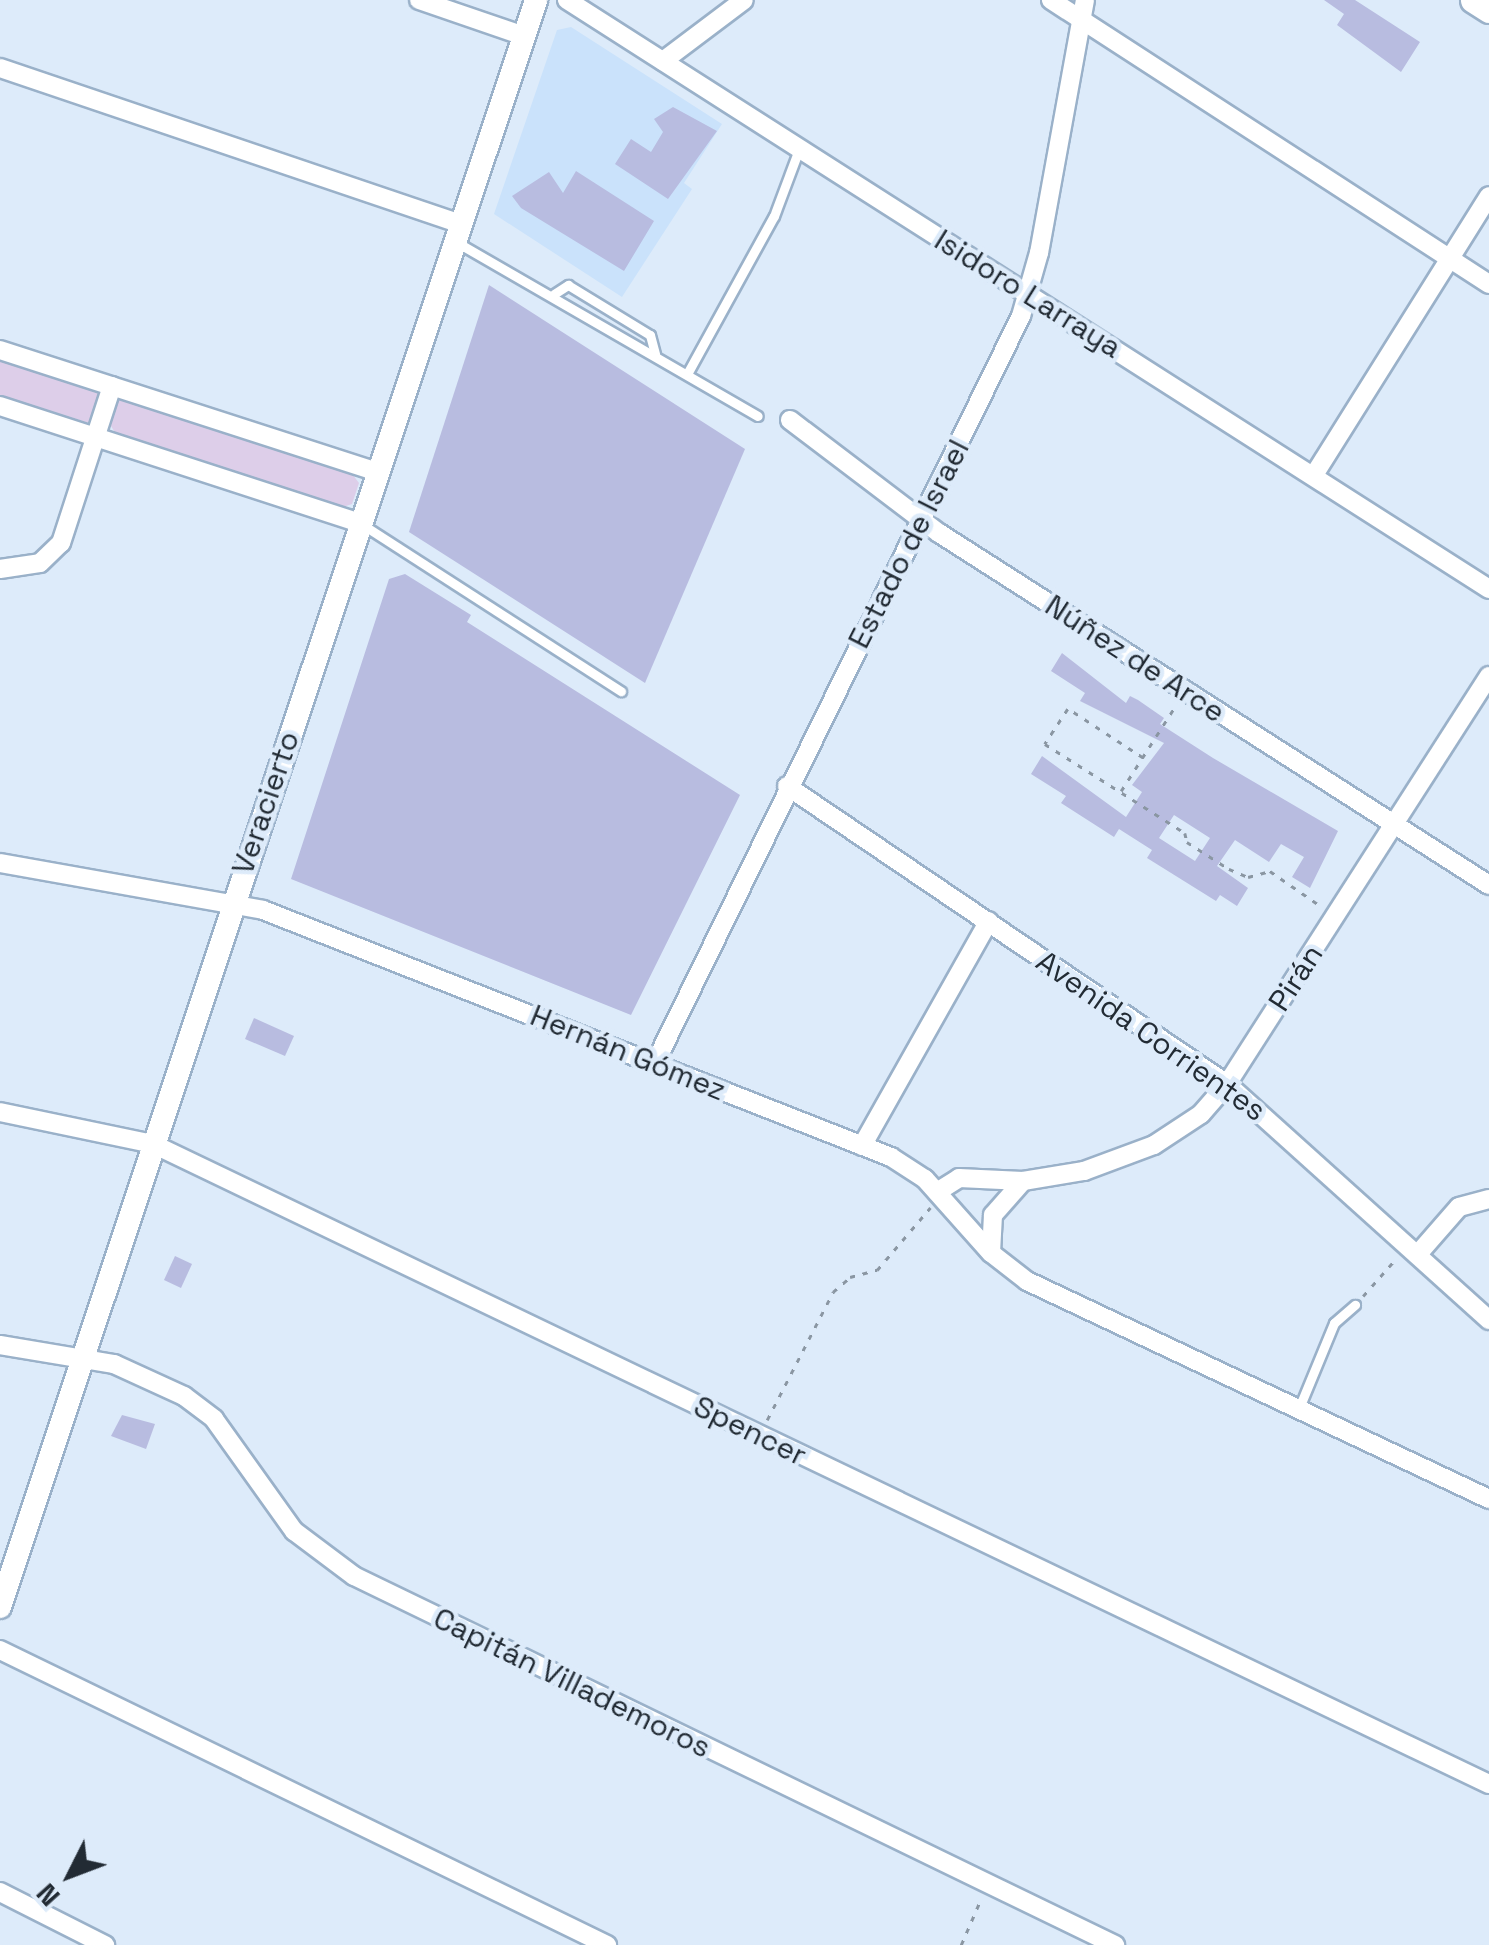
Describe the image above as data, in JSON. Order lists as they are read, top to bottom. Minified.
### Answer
{"streets":{"street":["Isidoro Larraya","Estado de Israel","Núñez de Arce","Veracierto","Pirán","Avenida Corrientes","Hernán Gómez","Spencer","Capitán Villademoros"]},"crossings":[["Isidoro Larraya","Estado de Israel"],["Estado de Israel","Núñez de Arce"],["Estado de Israel","Avenida Corrientes"],["Estado de Israel","Hernán Gómez"],["Núñez de Arce","Pirán"],["Veracierto","Hernán Gómez"],["Veracierto","Spencer"],["Veracierto","Capitán Villademoros"],["Pirán","Avenida Corrientes"],["Pirán","Hernán Gómez"]],"north":"bottom left"}
